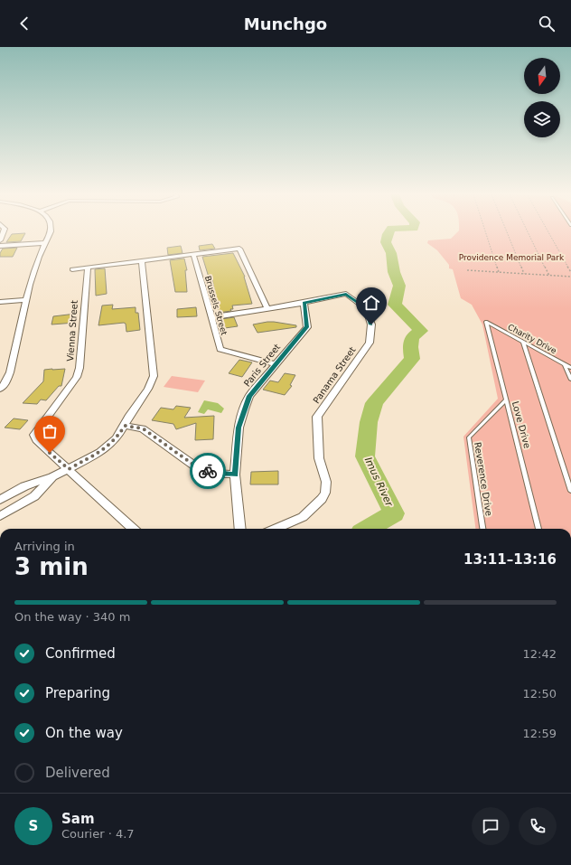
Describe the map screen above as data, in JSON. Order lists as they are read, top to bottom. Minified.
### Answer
{"streets":{"street":["Brussels Street","Vienna Street","Paris Street","Panama Street"],"lane":["Charity Drive","Love Drive","Reverence Drive"]},"crossings":[["Brussels Street","Paris Street"],["Charity Drive","Love Drive"],["Paris Street","Panama Street"],["Love Drive","Reverence Drive"]],"water":["Imus River"],"parks":["Providence Memorial Park"],"north":"bottom","page":{"header":"Munchgo","heading":["3 min","Arriving in","13:11–13:16"],"panel":["Sam","Courier · 4.7"],"bar":"On the way · 340 m","list":[["Confirmed","12:42"],["Preparing","12:50"],["On the way","12:59"],"Delivered"],"round":"S"}}
